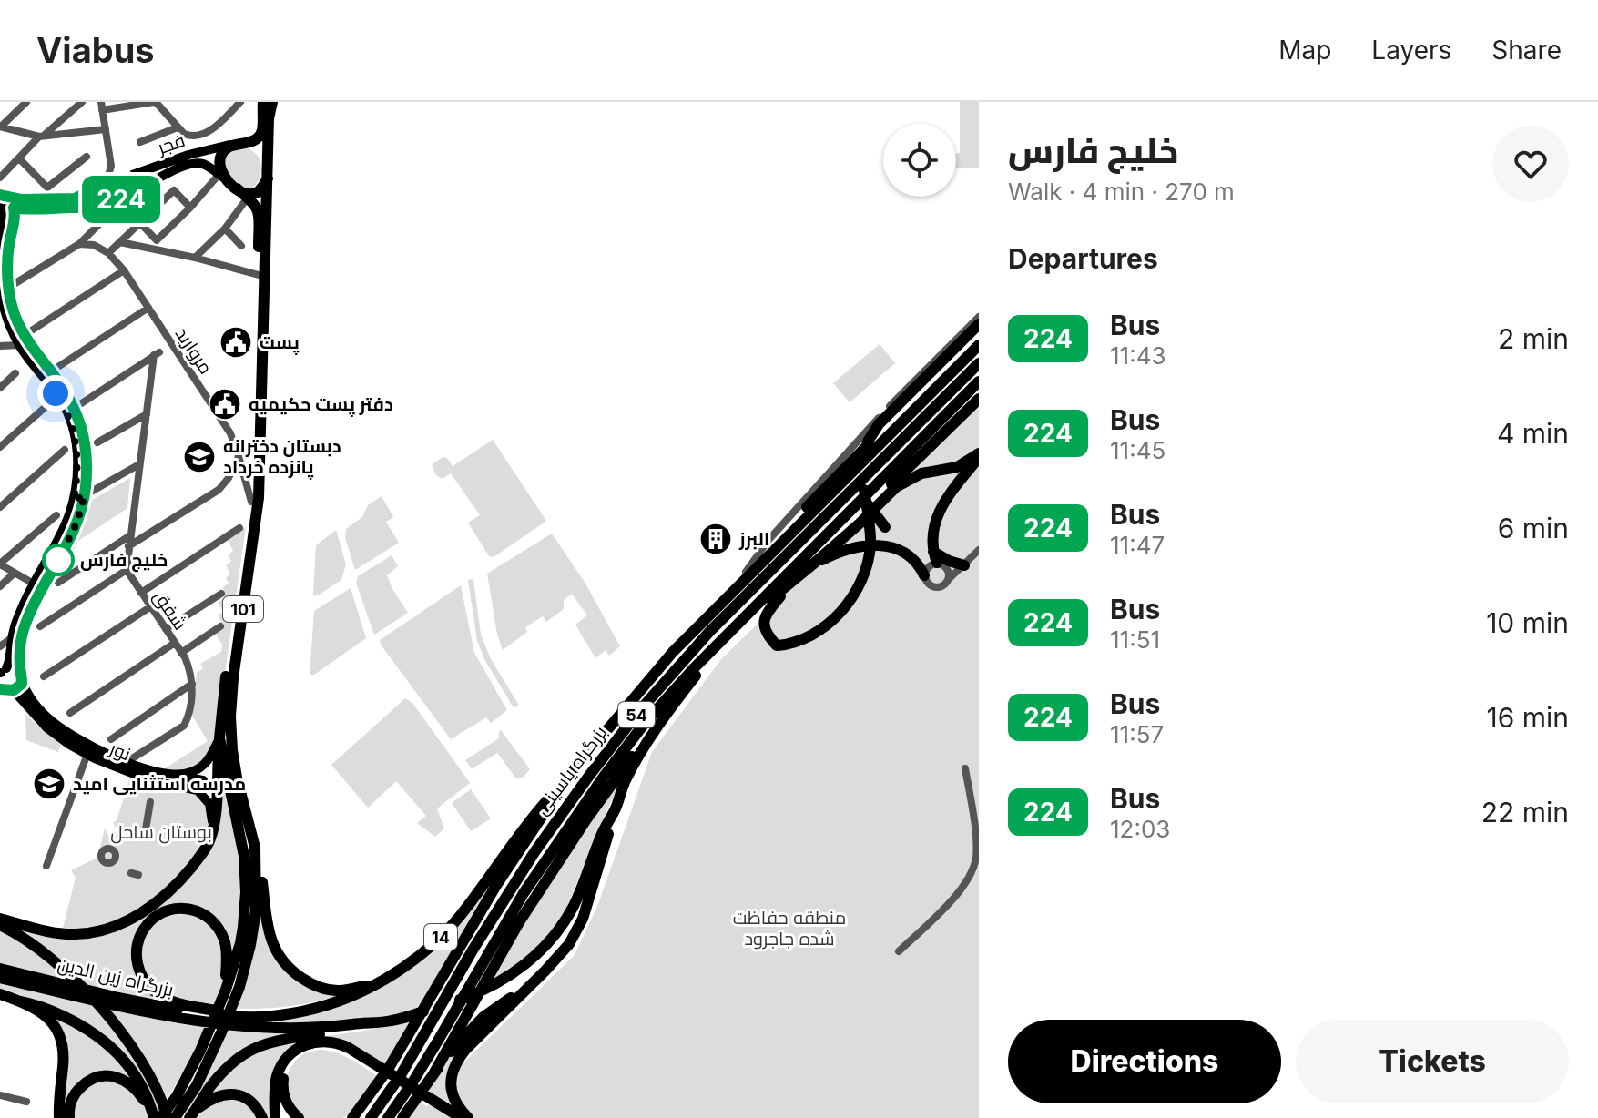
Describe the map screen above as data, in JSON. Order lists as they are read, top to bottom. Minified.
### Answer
{"streets":{"highway":["101","54","بزرگراه یاسینی","14","بزرگراه زین الدین"],"main road":["فجر","نور"],"street":["مروارید","شفق"]},"crossings":[["فجر","101"],["مروارید","101"],["شفق","نور"],["بزرگراه یاسینی","14"],["14","بزرگراه زین الدین"]],"parks":["بوستان ساحل","منطقه حفاظت شده جاجرود"],"places":{"public building":["پست","دفتر پست حکیمیه"],"school or university":["دبستان دخترانه پانزده خرداد","مدرسه استثنایی امید"],"building":["البرز"],"other":["خلیج فارس"]},"lines":["bus line 224"],"page":{"header":"Viabus","nav":["Map","Layers","Share"],"on_map":"224","heading":[["خلیج فارس","Walk · 4 min · 270 m"],"Departures"],"list":[{"mark":"224","name":"Bus","note":"11:43","value":"2 min"},{"mark":"224","name":"Bus","note":"11:45","value":"4 min"},{"mark":"224","name":"Bus","note":"11:47","value":"6 min"},{"mark":"224","name":"Bus","note":"11:51","value":"10 min"},{"mark":"224","name":"Bus","note":"11:57","value":"16 min"},{"mark":"224","name":"Bus","note":"12:03","value":"22 min"}],"buttons":["Directions","Tickets"]}}
